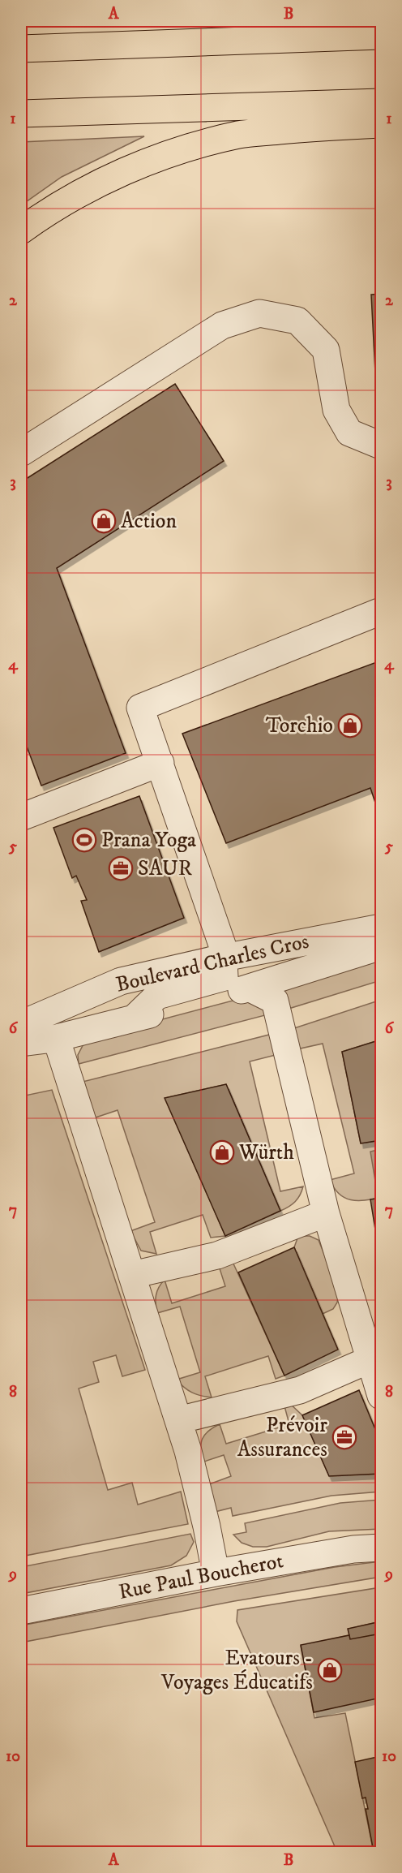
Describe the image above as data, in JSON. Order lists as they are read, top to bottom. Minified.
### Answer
{"streets":{"street":["Boulevard Charles Cros","Rue Paul Boucherot"]},"places":{"shop":["Action","Torchio","Würth","Evatours - Voyages Éducatifs"],"sports":["Prana Yoga"],"office":["SAUR","Prévoir Assurances"]},"grid":{"columns":["A","B"],"rows":["1","2","3","4","5","6","7","8","9","10"]}}
